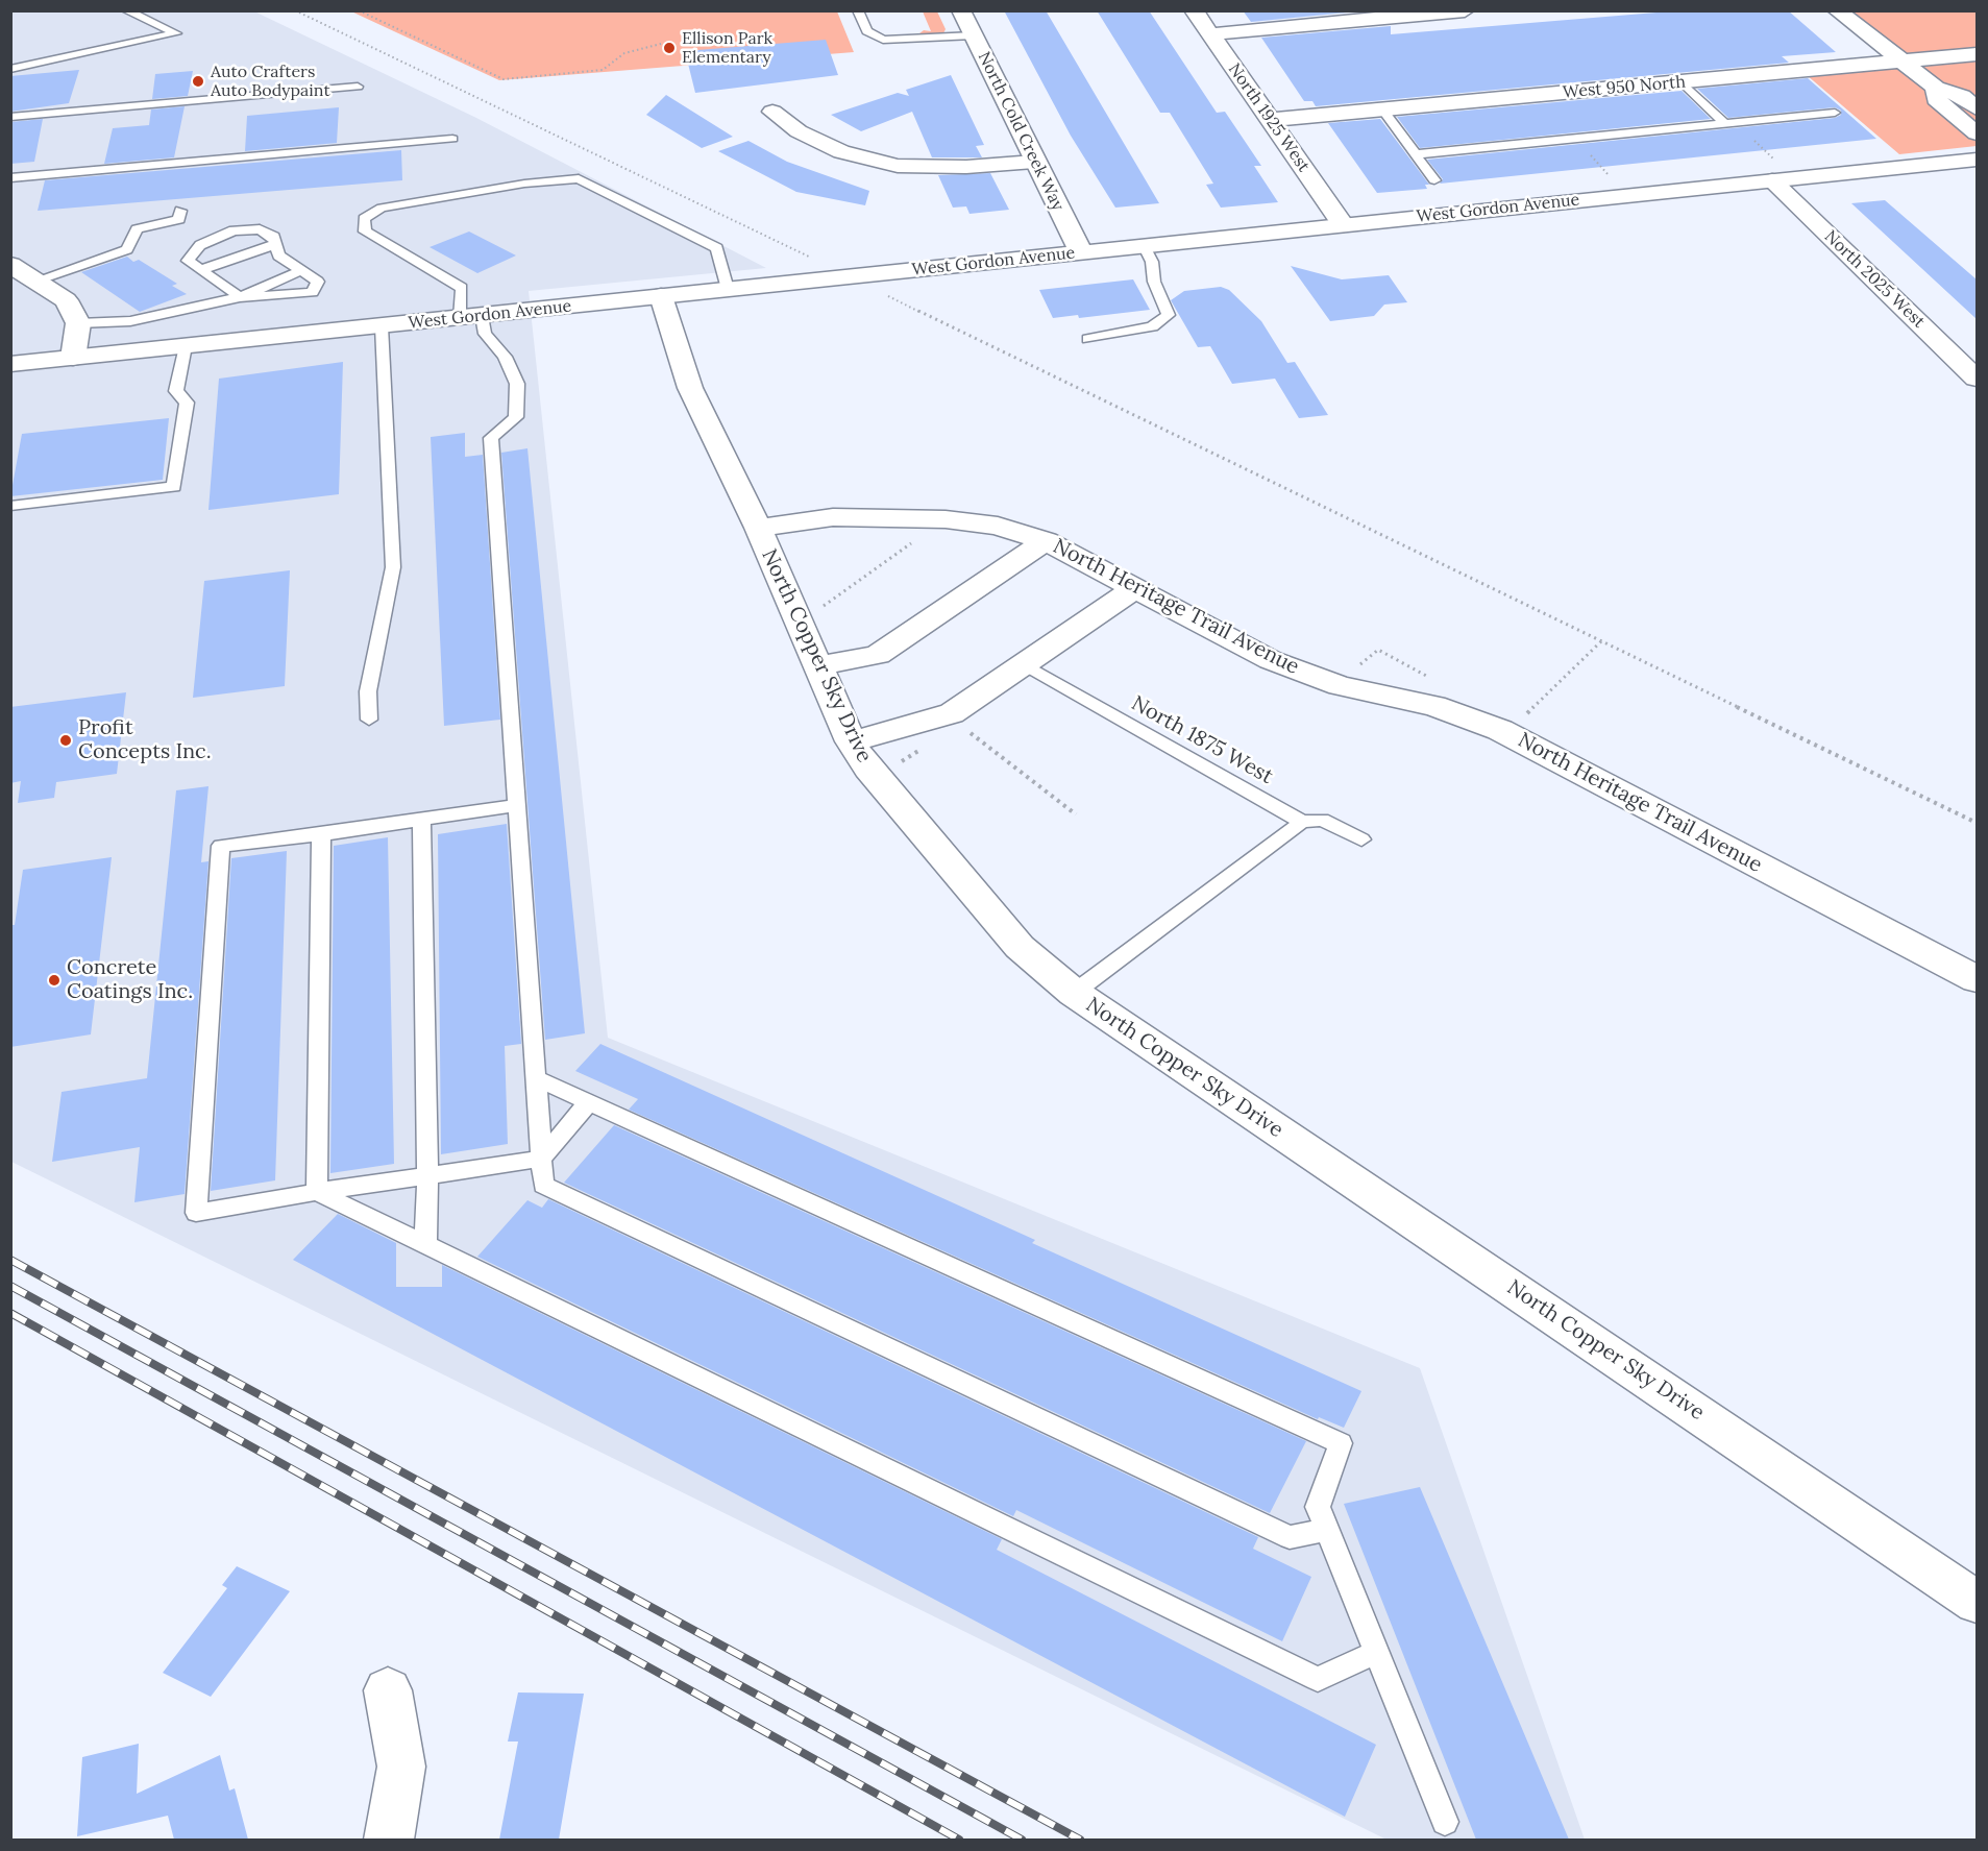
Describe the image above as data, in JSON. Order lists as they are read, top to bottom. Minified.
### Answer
{"streets":{"street":["West 950 North","North 1925 West","North Cold Creek Way","West Gordon Avenue","North 2025 West","North Heritage Trail Avenue","North Copper Sky Drive"],"lane":["North 1875 West"]},"crossings":[["West 950 North","North 1925 West"],["North 1925 West","West Gordon Avenue"],["North Cold Creek Way","West Gordon Avenue"],["West Gordon Avenue","North 2025 West"],["West Gordon Avenue","North Copper Sky Drive"],["North Heritage Trail Avenue","North Copper Sky Drive"]],"places":["Ellison Park Elementary","Auto Crafters Auto Bodypaint","Profit Concepts Inc.","Concrete Coatings Inc."]}
